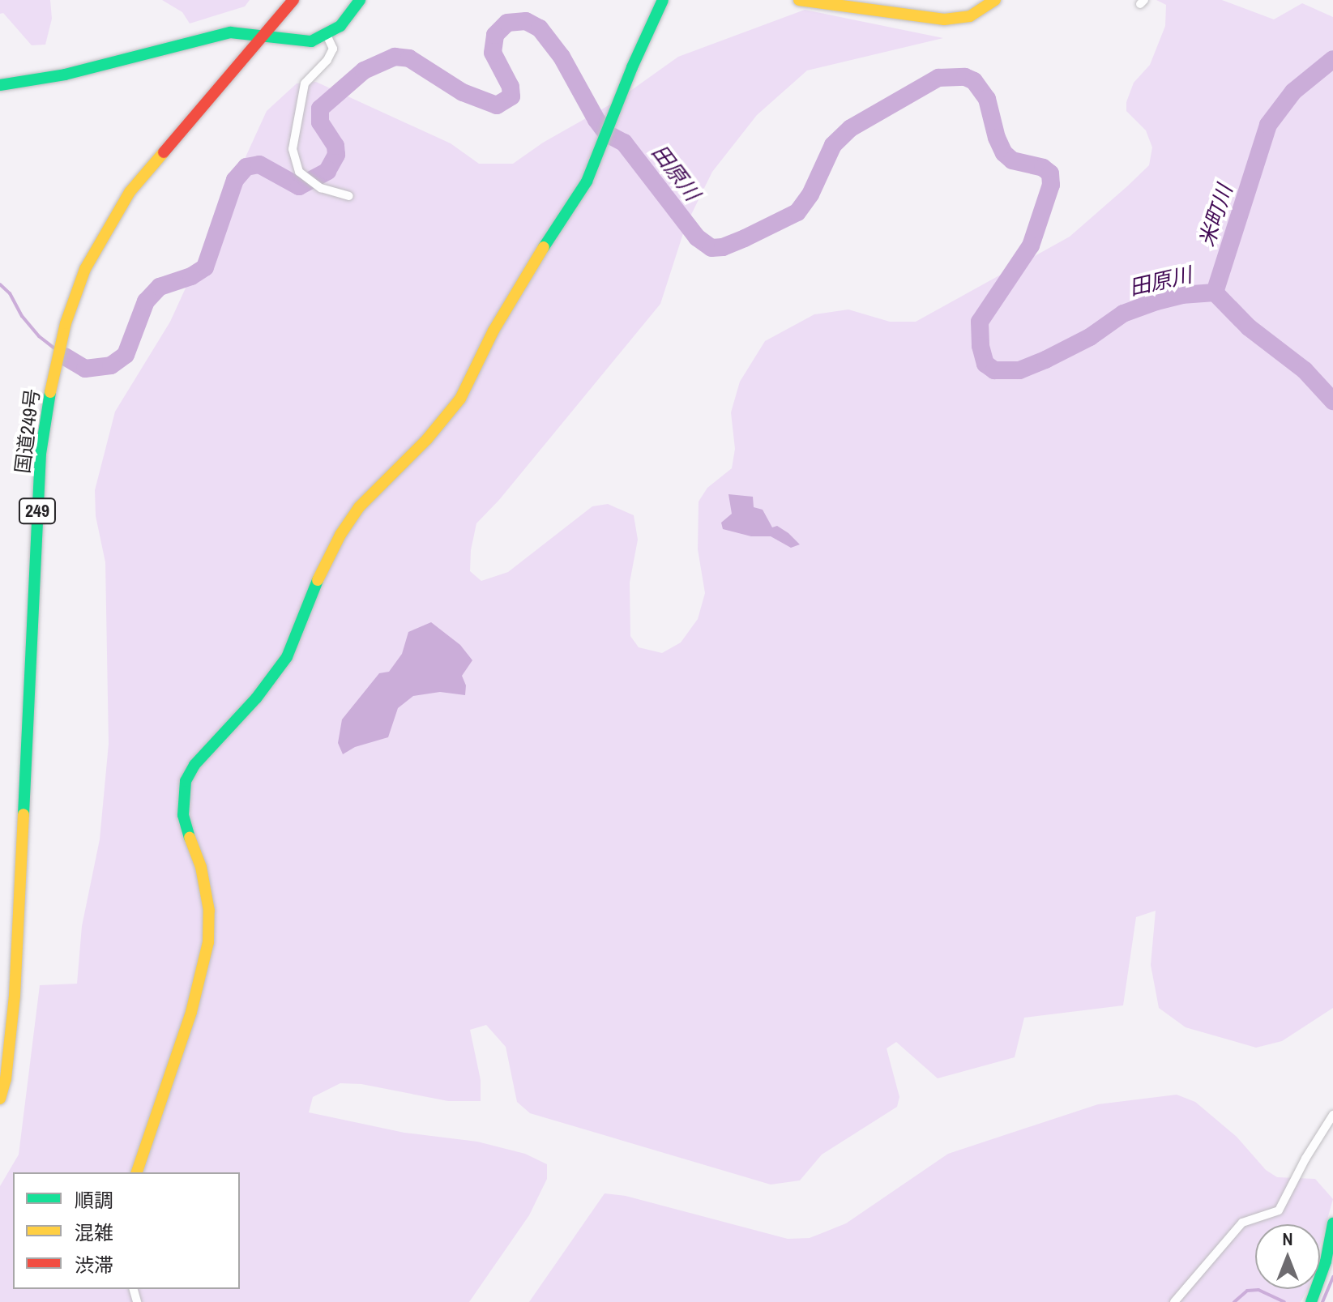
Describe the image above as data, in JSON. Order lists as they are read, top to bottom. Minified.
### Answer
{"streets":{"main road":["国道249号","249"]},"water":["田原川","米町川"],"legend":["順調","混雑","渋滞"],"north":"top"}
